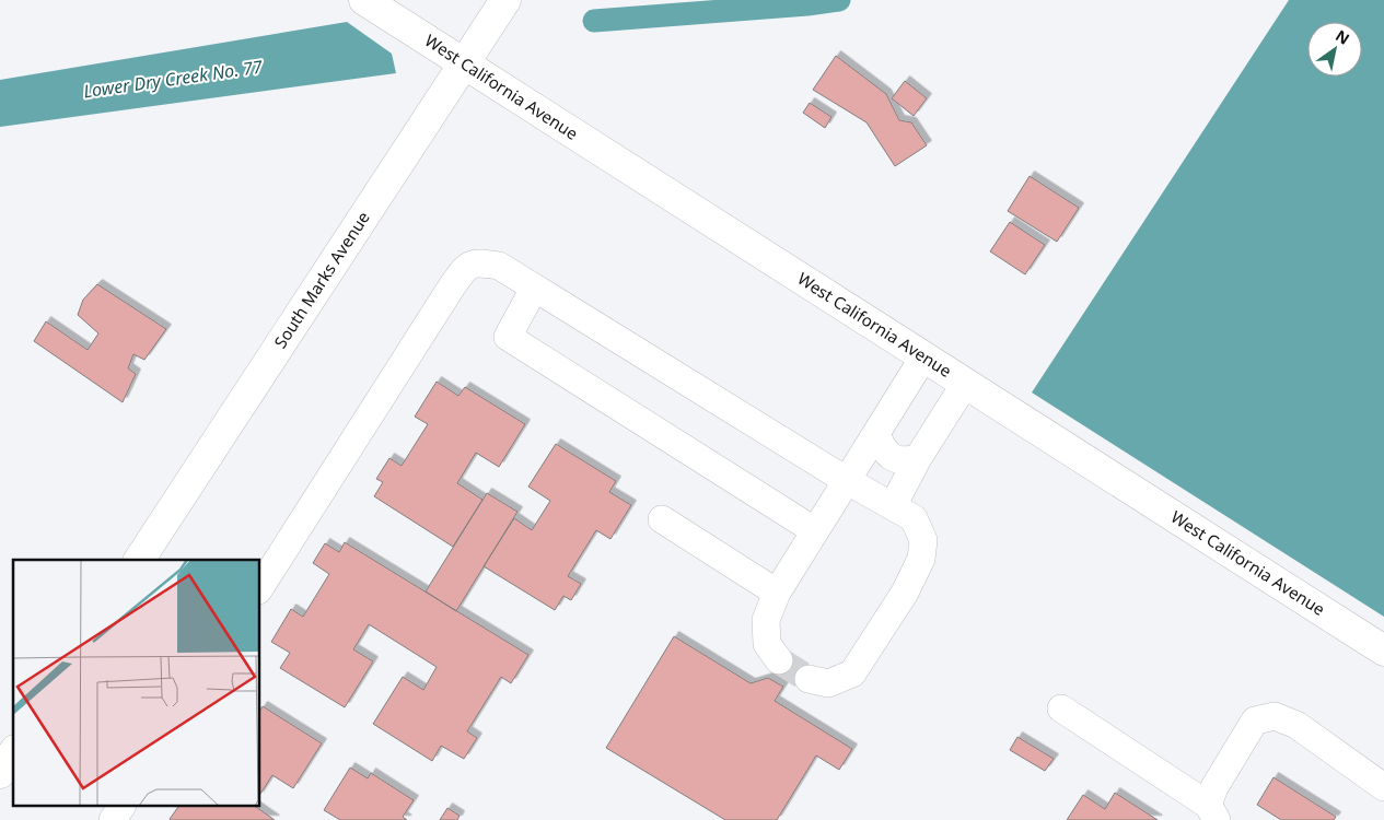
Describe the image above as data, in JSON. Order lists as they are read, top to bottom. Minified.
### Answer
{"streets":{"main road":["West California Avenue","South Marks Avenue"]},"crossings":[["West California Avenue","South Marks Avenue"]],"water":["Lower Dry Creek No. 77"],"north":"top right"}
